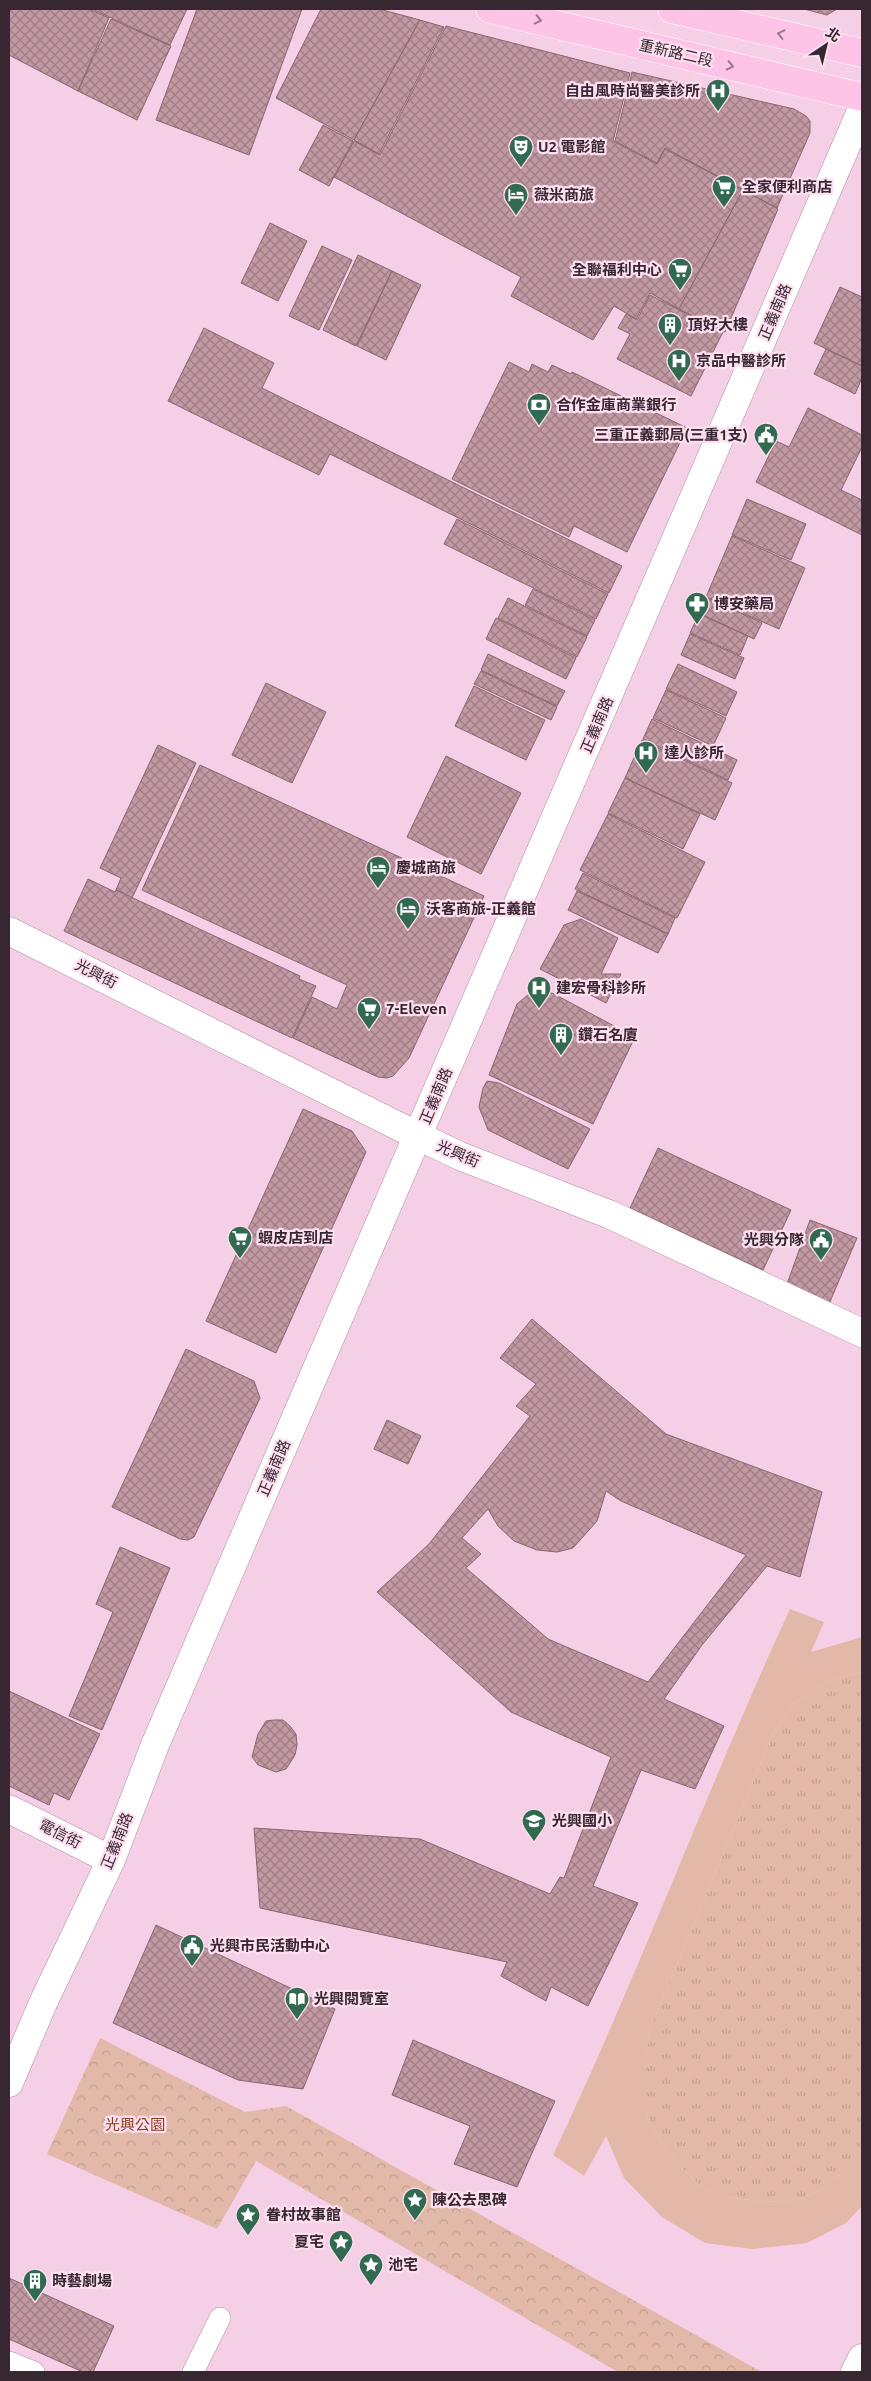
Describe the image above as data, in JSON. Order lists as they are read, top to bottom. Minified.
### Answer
{"streets":{"main road":["重新路二段"],"street":["正義南路","光興街","電信街"]},"crossings":[["正義南路","光興街"],["正義南路","電信街"]],"parks":["光興公園"],"places":{"hospital":["自由風時尚醫美診所","京品中醫診所","達人診所","建宏骨科診所"],"theatre":["U2 電影館"],"supermarket":["全家便利商店","全聯福利中心","7-Eleven","蝦皮店到店"],"hotel":["薇米商旅","慶城商旅","沃客商旅-正義館"],"building":["頂好大樓","鑽石名廈","時藝劇場"],"bank":["合作金庫商業銀行"],"public building":["三重正義郵局(三重1支)","光興分隊","光興市民活動中心"],"pharmacy":["博安藥局"],"school or university":["光興國小"],"library":["光興閱覽室"],"place":["陳公去思碑","眷村故事館","夏宅","池宅"]},"north":"top right"}
